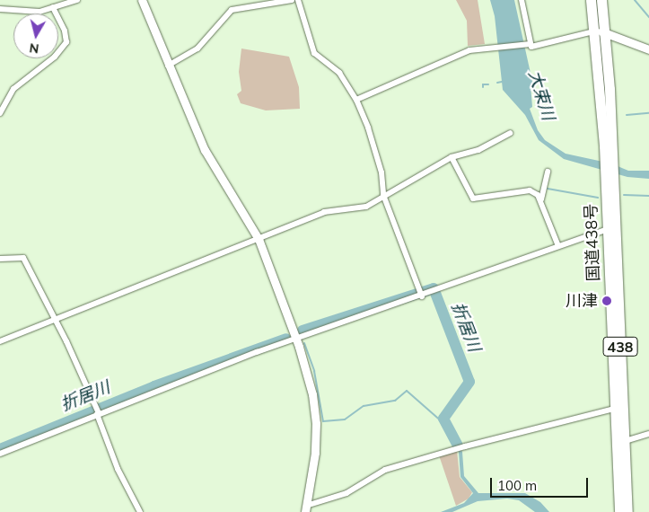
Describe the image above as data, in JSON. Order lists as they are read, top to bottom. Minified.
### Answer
{"streets":{"highway":["国道438号","438"]},"water":["大束川","折居川"],"places":["川津"],"scale_bar":"100 m","north":"bottom"}
